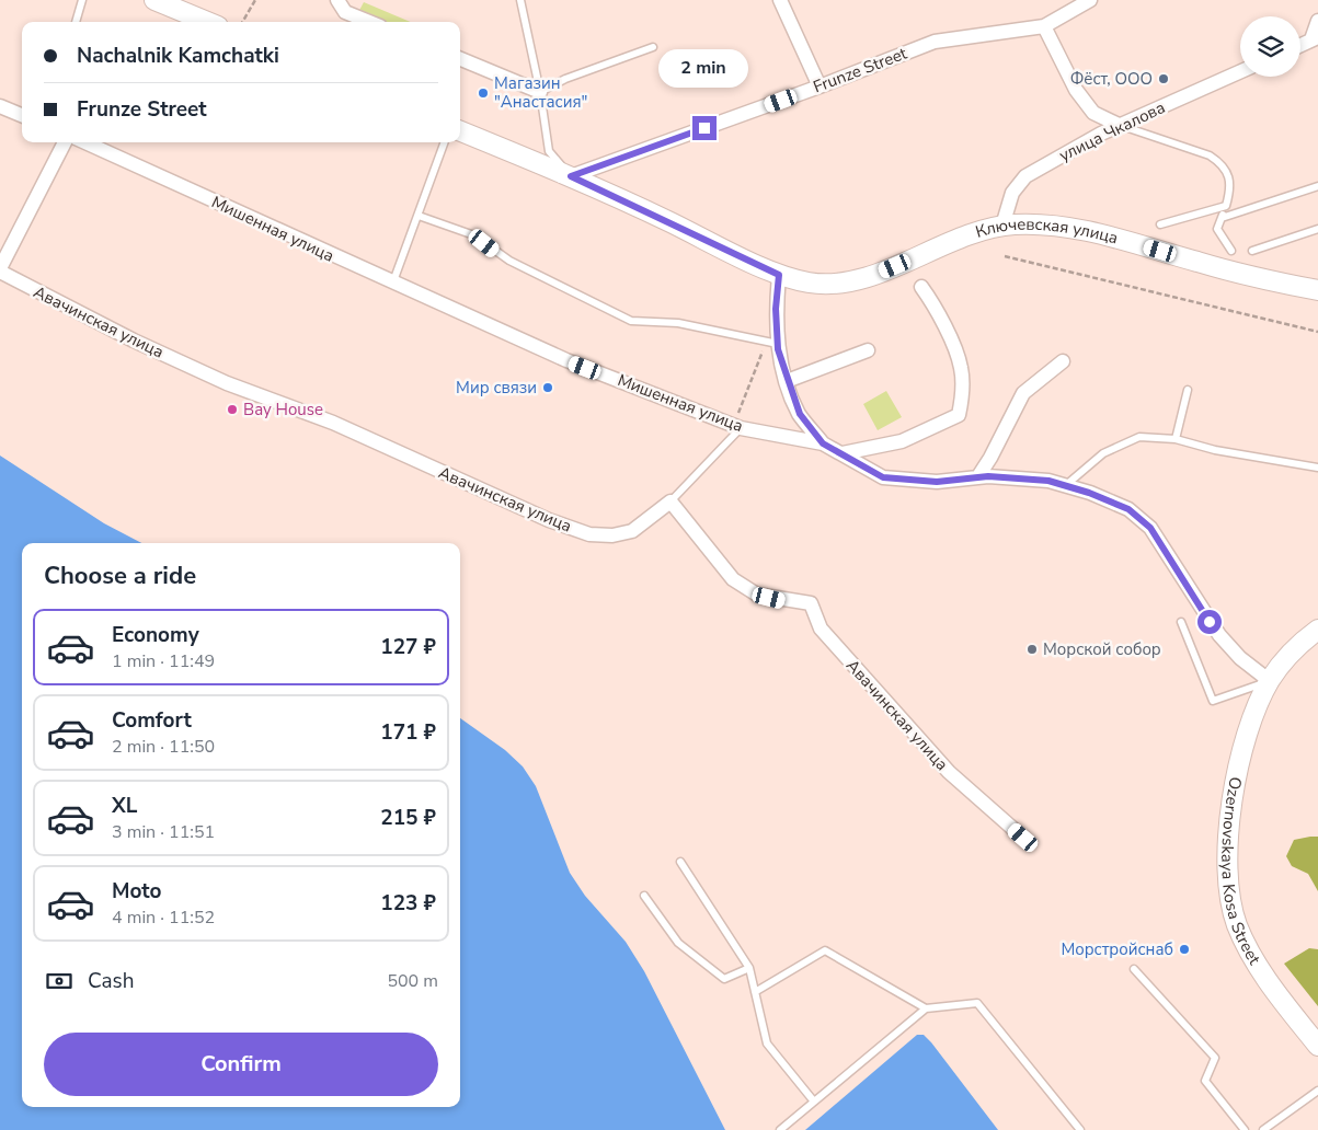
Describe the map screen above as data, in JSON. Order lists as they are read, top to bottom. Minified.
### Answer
{"streets":{"main road":["Ключевская улица","Ozernovskaya Kosa Street"],"street":["Frunze Street","улица Чкалова","Мишенная улица","Авачинская улица"]},"crossings":[["Frunze Street","Ключевская улица"],["улица Чкалова","Ключевская улица"],["Мишенная улица","Ozernovskaya Kosa Street"]],"places":["Фёст, ООО","Магазин \"Анастасия\"","Мир связи","Bay House","Морской собор","Морстройснаб"],"page":{"banner":["Nachalnik Kamchatki","Frunze Street"],"bubble":"2 min","heading":"Choose a ride","list":[{"name":"Economy","note":"1 min · 11:49","value":"127 ₽"},{"name":"Comfort","note":"2 min · 11:50","value":"171 ₽"},{"name":"XL","note":"3 min · 11:51","value":"215 ₽"},{"name":"Moto","note":"4 min · 11:52","value":"123 ₽"}],"pay":["Cash","500 m"],"buttons":"Confirm"}}
